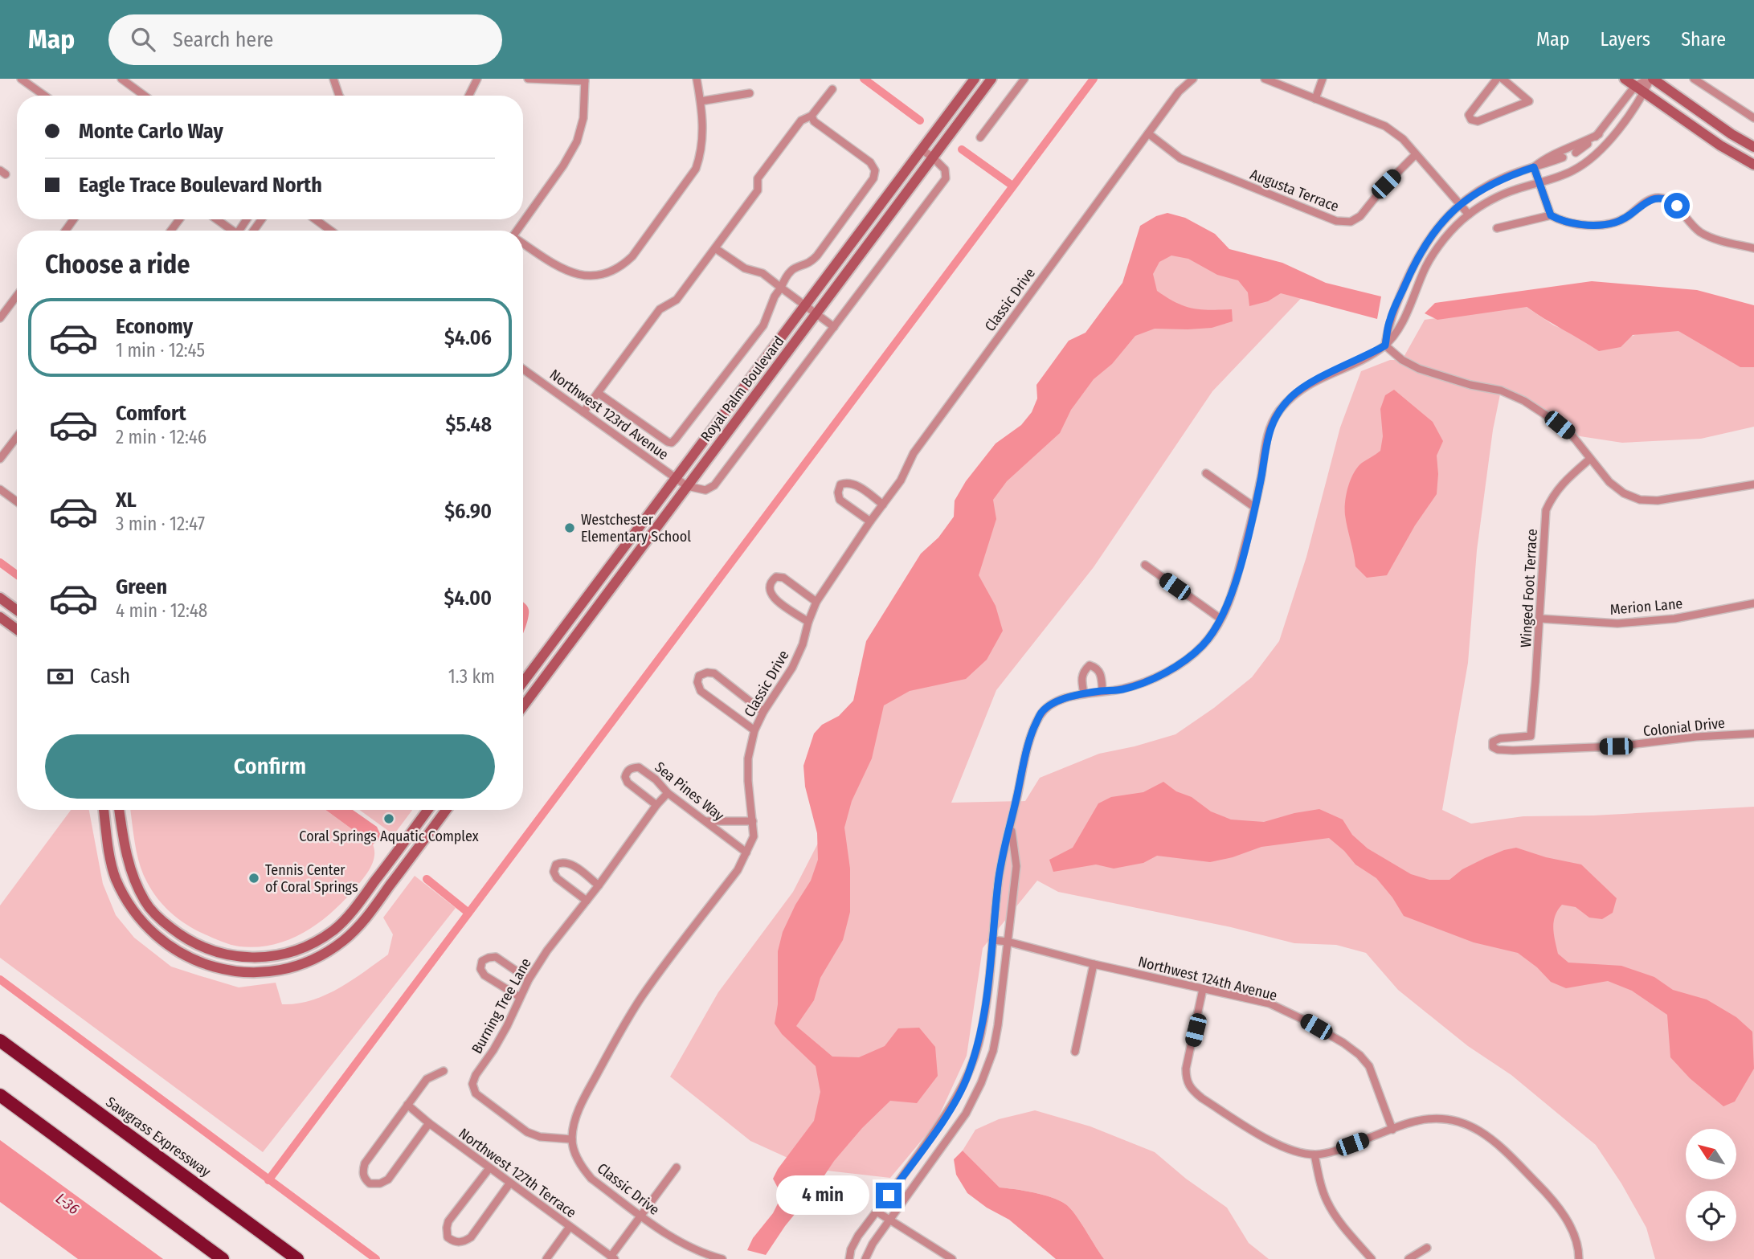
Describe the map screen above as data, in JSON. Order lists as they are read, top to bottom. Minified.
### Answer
{"streets":{"highway":["Sawgrass Expressway"],"street":["Augusta Terrace","Classic Drive","Royal Palm Boulevard","Northwest 123rd Avenue","Winged Foot Terrace","Merion Lane","Colonial Drive","Sea Pines Way","Northwest 124th Avenue","Burning Tree Lane","Northwest 127th Terrace"]},"crossings":[["Augusta Terrace","Classic Drive"],["Classic Drive","Sea Pines Way"],["Classic Drive","Burning Tree Lane"],["Royal Palm Boulevard","Northwest 123rd Avenue"],["Winged Foot Terrace","Merion Lane"],["Winged Foot Terrace","Colonial Drive"],["Sea Pines Way","Burning Tree Lane"]],"water":["L-36"],"places":["Westchester Elementary School","Coral Springs Aquatic Complex","Tennis Center of Coral Springs"],"north":"top left","page":{"header":"Map","search":"Search here","nav":["Map","Layers","Share"],"banner":["Monte Carlo Way","Eagle Trace Boulevard North"],"heading":"Choose a ride","list":[{"name":"Economy","note":"1 min · 12:45","value":"$4.06"},{"name":"Comfort","note":"2 min · 12:46","value":"$5.48"},{"name":"XL","note":"3 min · 12:47","value":"$6.90"},{"name":"Green","note":"4 min · 12:48","value":"$4.00"}],"pay":["Cash","1.3 km"],"buttons":"Confirm","bubble":"4 min"}}
